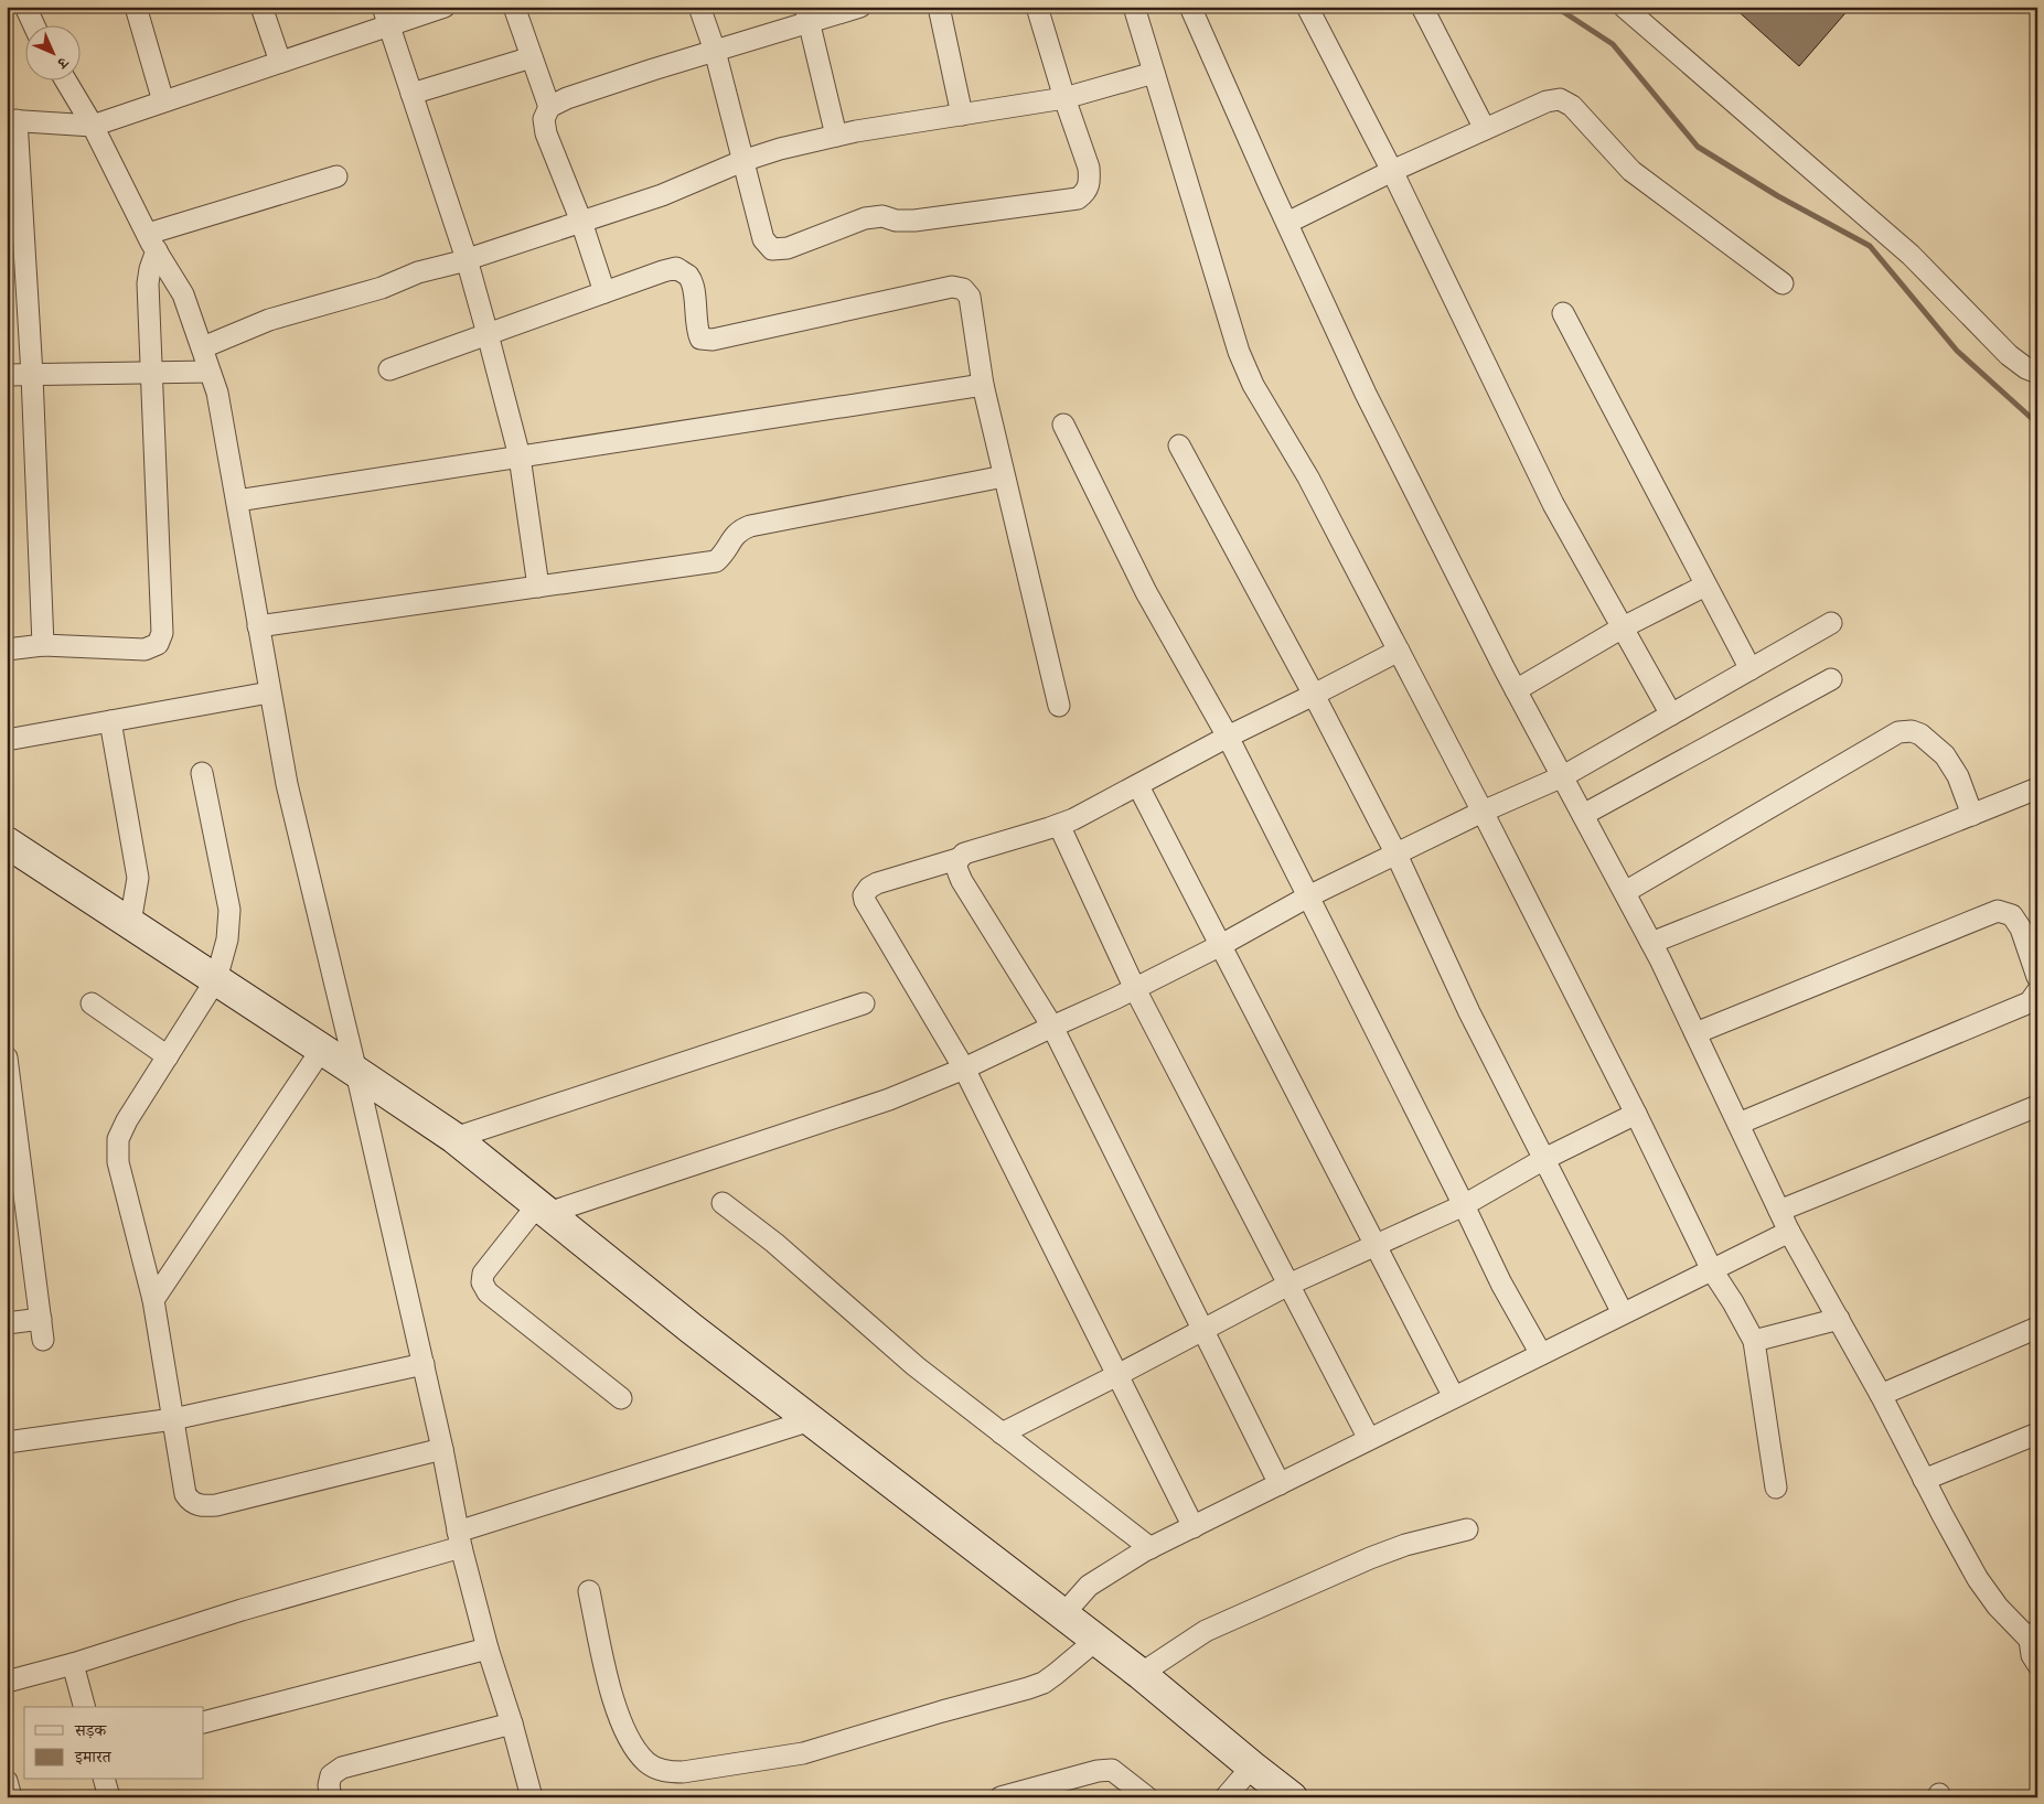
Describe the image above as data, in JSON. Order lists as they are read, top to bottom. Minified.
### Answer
{"legend":["सड़क","इमारत"],"north":"bottom right"}
